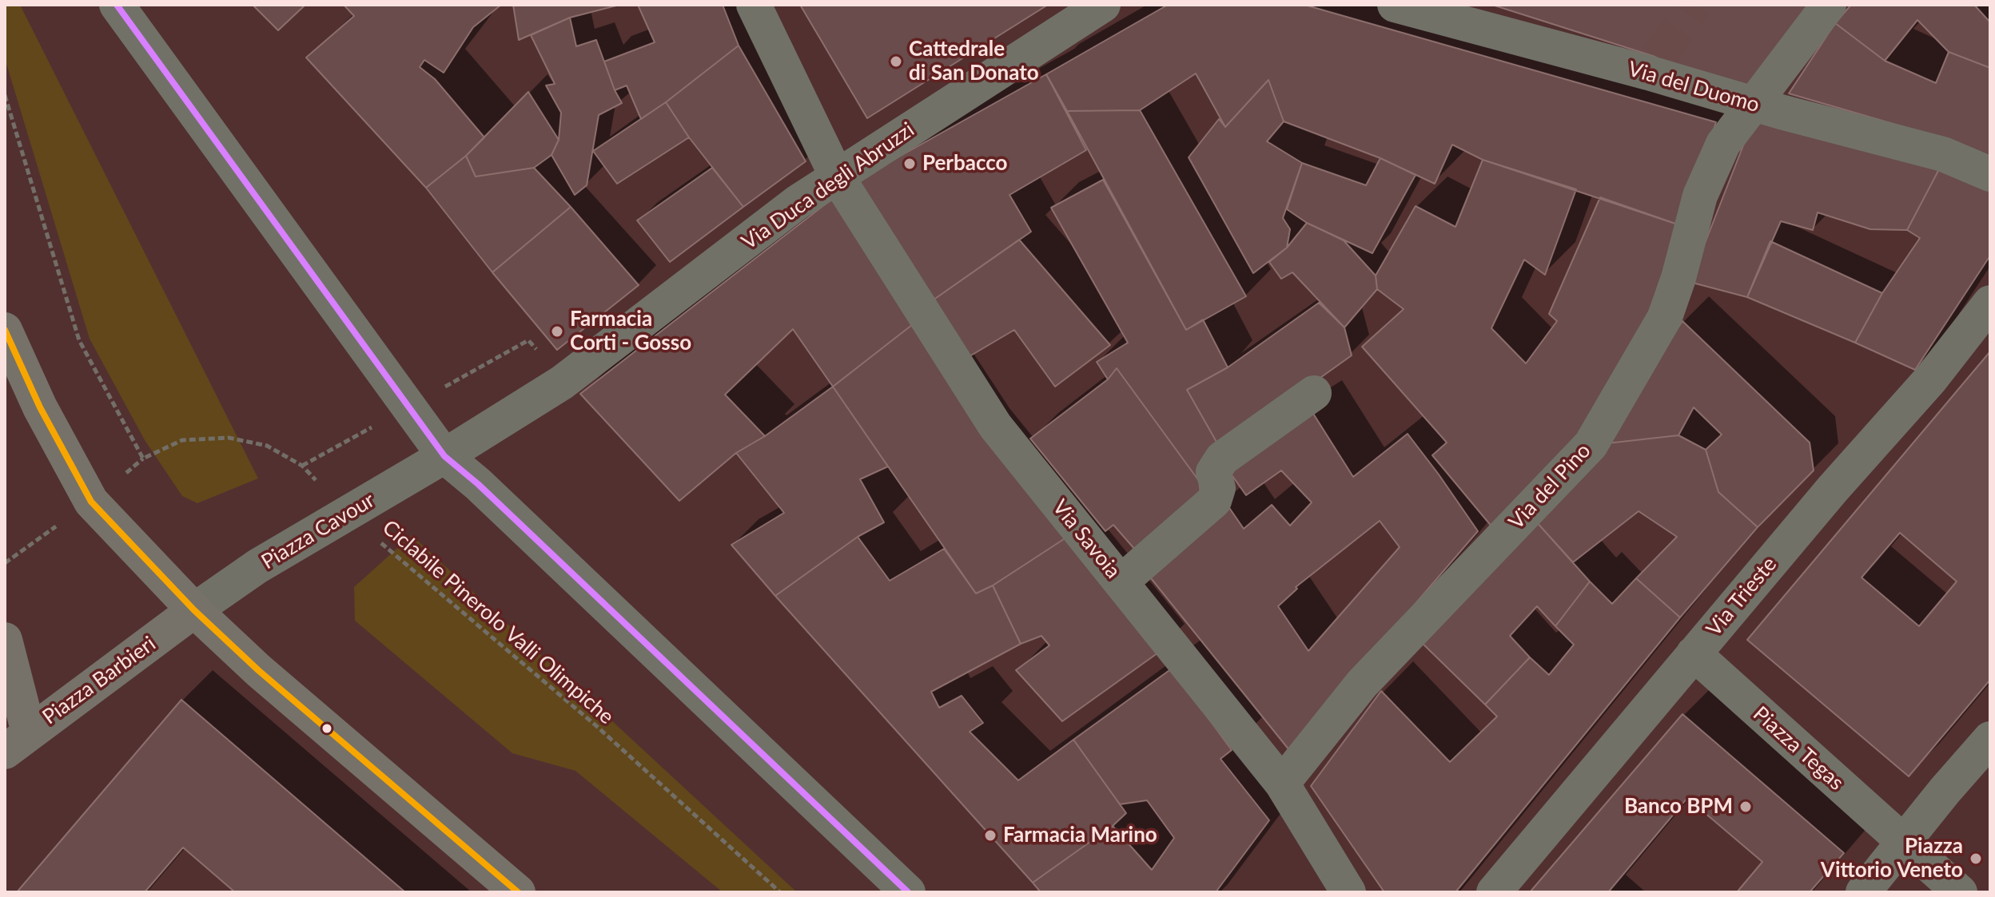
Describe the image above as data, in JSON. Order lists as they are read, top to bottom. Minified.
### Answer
{"streets":{"main road":["Piazza Barbieri"],"street":["Via del Duomo","Via Duca degli Abruzzi","Via del Pino","Piazza Cavour","Via Savoia","Via Trieste","Piazza Tegas"],"path":["Ciclabile Pinerolo Valli Olimpiche"]},"crossings":[["Via del Duomo","Via del Pino"],["Via Duca degli Abruzzi","Piazza Cavour"],["Via Duca degli Abruzzi","Via Savoia"],["Via del Pino","Via Savoia"],["Piazza Cavour","Ciclabile Pinerolo Valli Olimpiche"],["Piazza Cavour","Piazza Barbieri"],["Via Trieste","Piazza Tegas"]],"places":["Cattedrale di San Donato","Perbacco","Farmacia Corti - Gosso","Banco BPM","Farmacia Marino","Piazza Vittorio Veneto"]}
